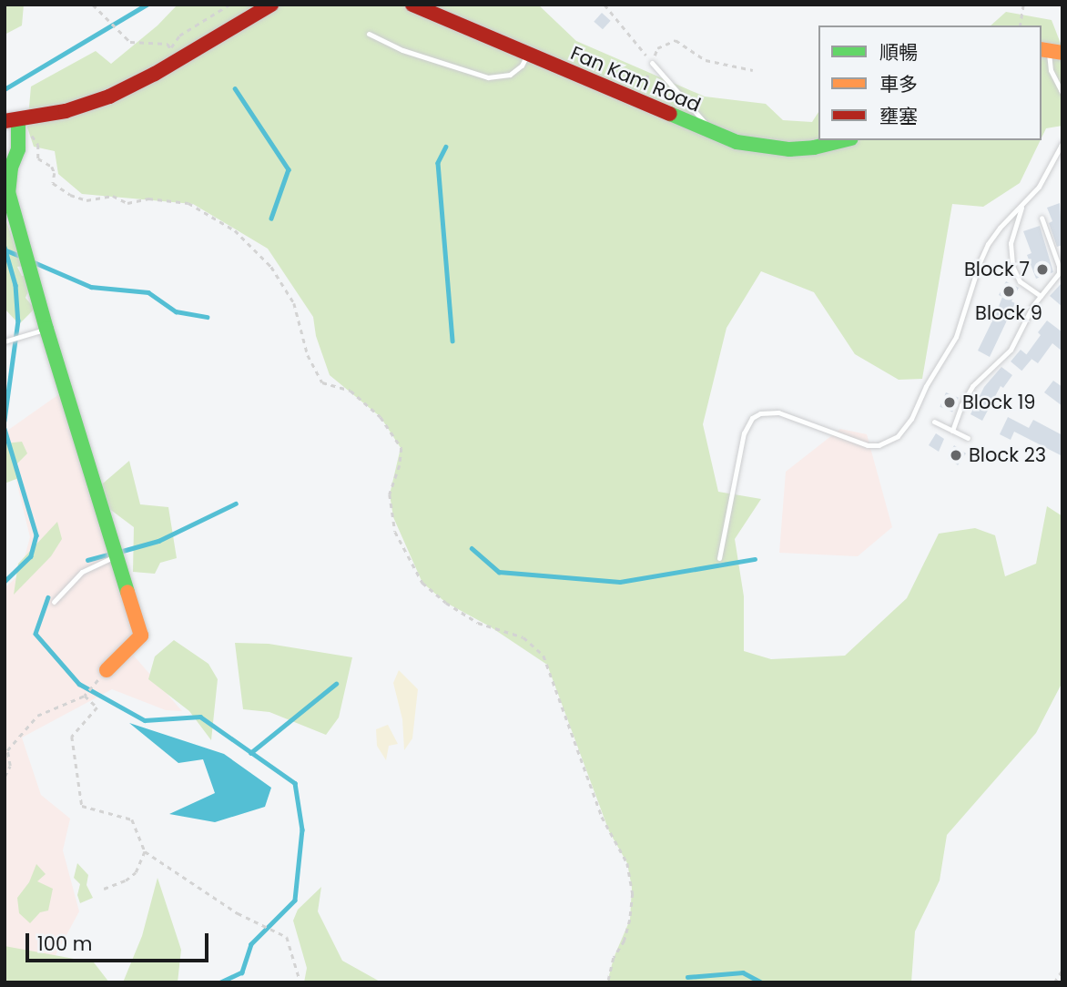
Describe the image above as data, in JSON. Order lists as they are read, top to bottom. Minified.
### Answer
{"streets":{"main road":["Fan Kam Road"]},"places":["Block 7","Block 9","Block 19","Block 23"],"legend":["順暢","車多","壅塞"],"scale_bar":"100 m"}
